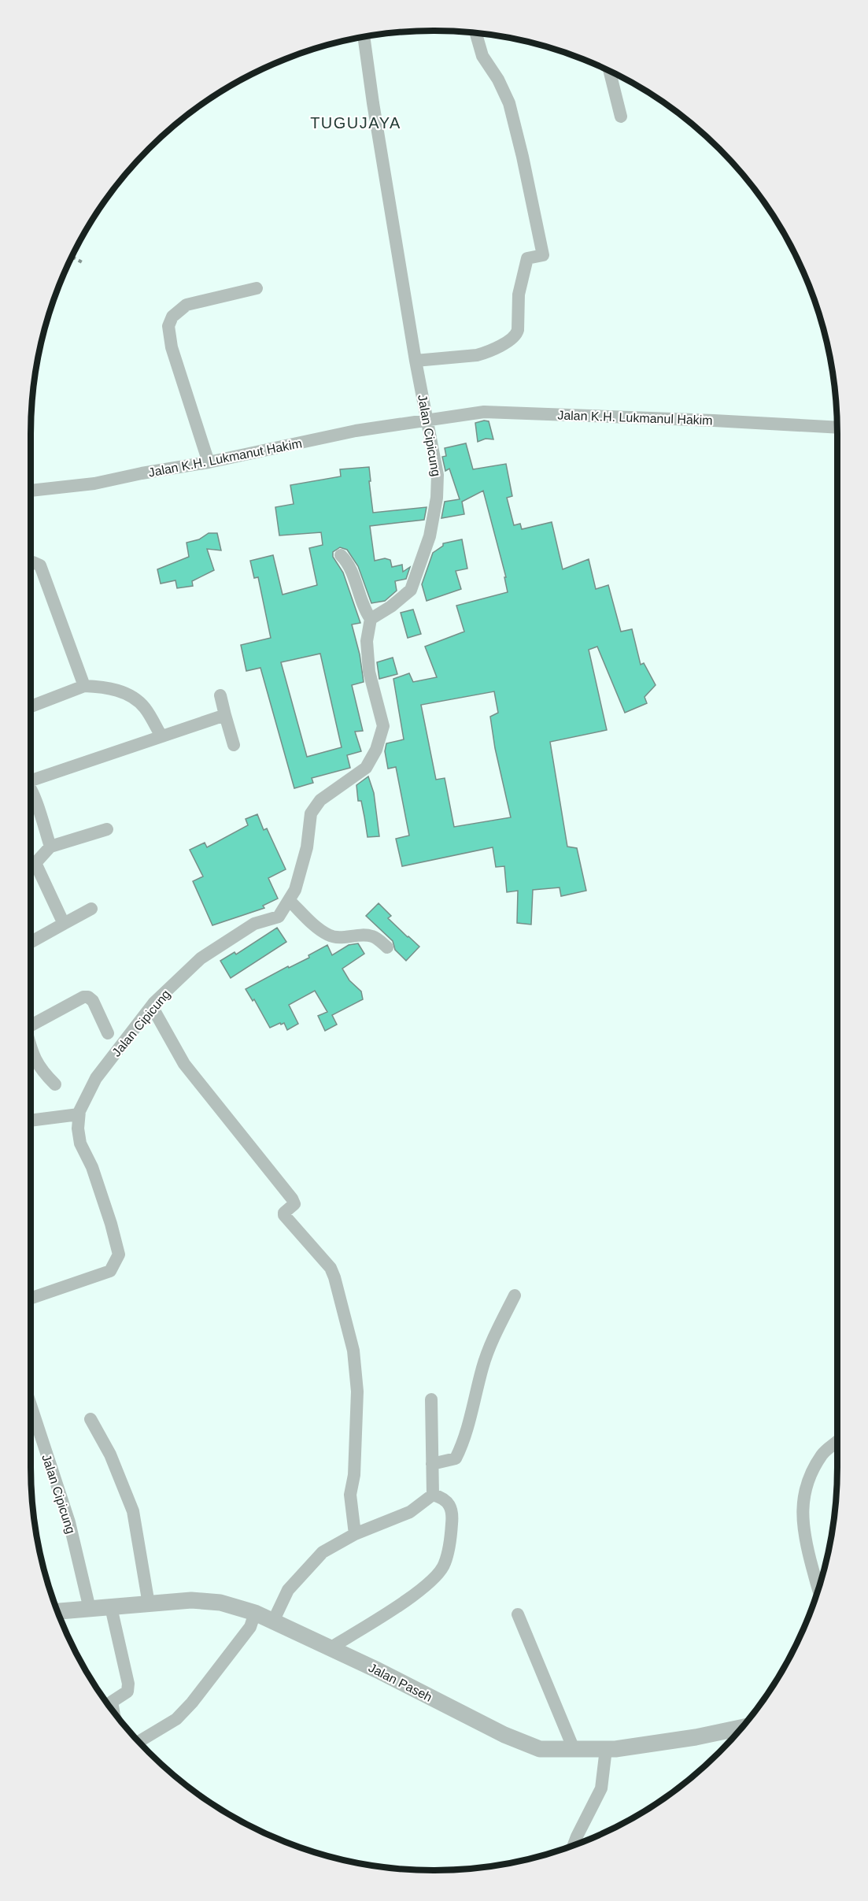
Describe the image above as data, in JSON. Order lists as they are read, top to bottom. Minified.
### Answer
{"streets":{"street":["Jalan K.H. Lukmanul Hakim","Jalan Cipicung","Jalan K.H. Lukmanut Hakim","Jalan Paseh"]},"crossings":[["Jalan K.H. Lukmanul Hakim","Jalan Cipicung"],["Jalan K.H. Lukmanul Hakim","Jalan K.H. Lukmanut Hakim"],["Jalan Cipicung","Jalan K.H. Lukmanut Hakim"],["Jalan Cipicung","Jalan Paseh"]],"districts":["TUGUJAYA"]}
